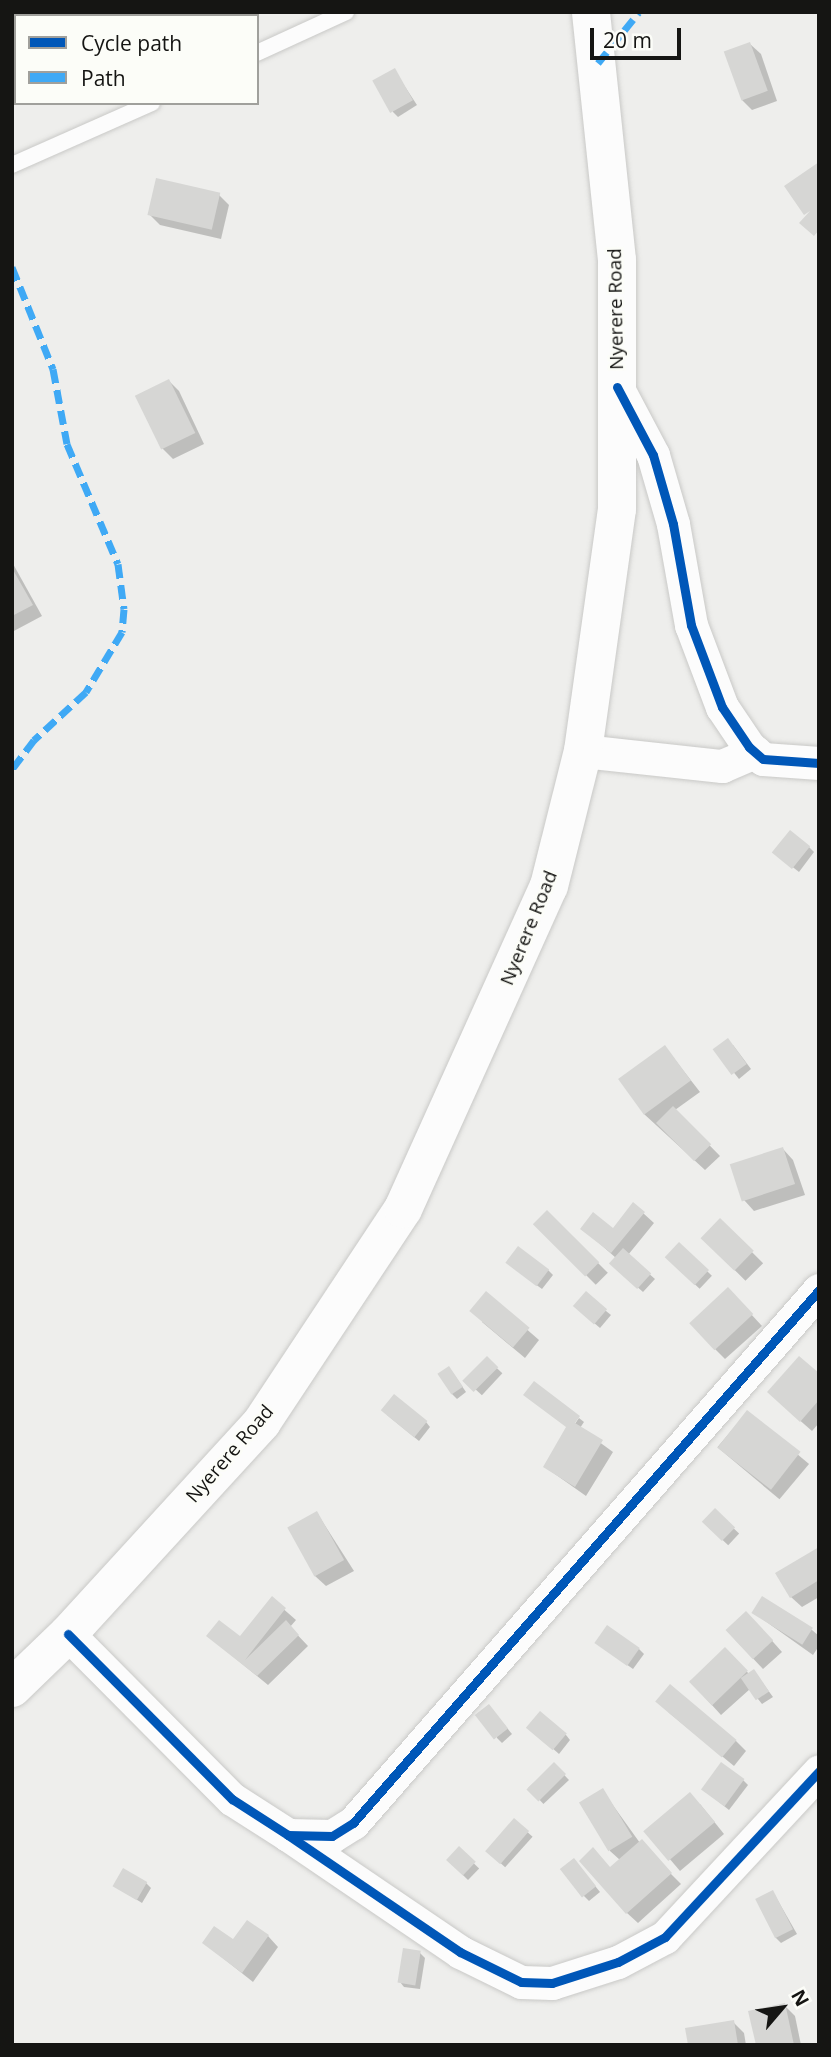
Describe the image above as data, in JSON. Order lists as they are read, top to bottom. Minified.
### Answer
{"streets":{"main road":["Nyerere Road"]},"legend":["Cycle path","Path"],"scale_bar":"20 m","north":"top right"}
